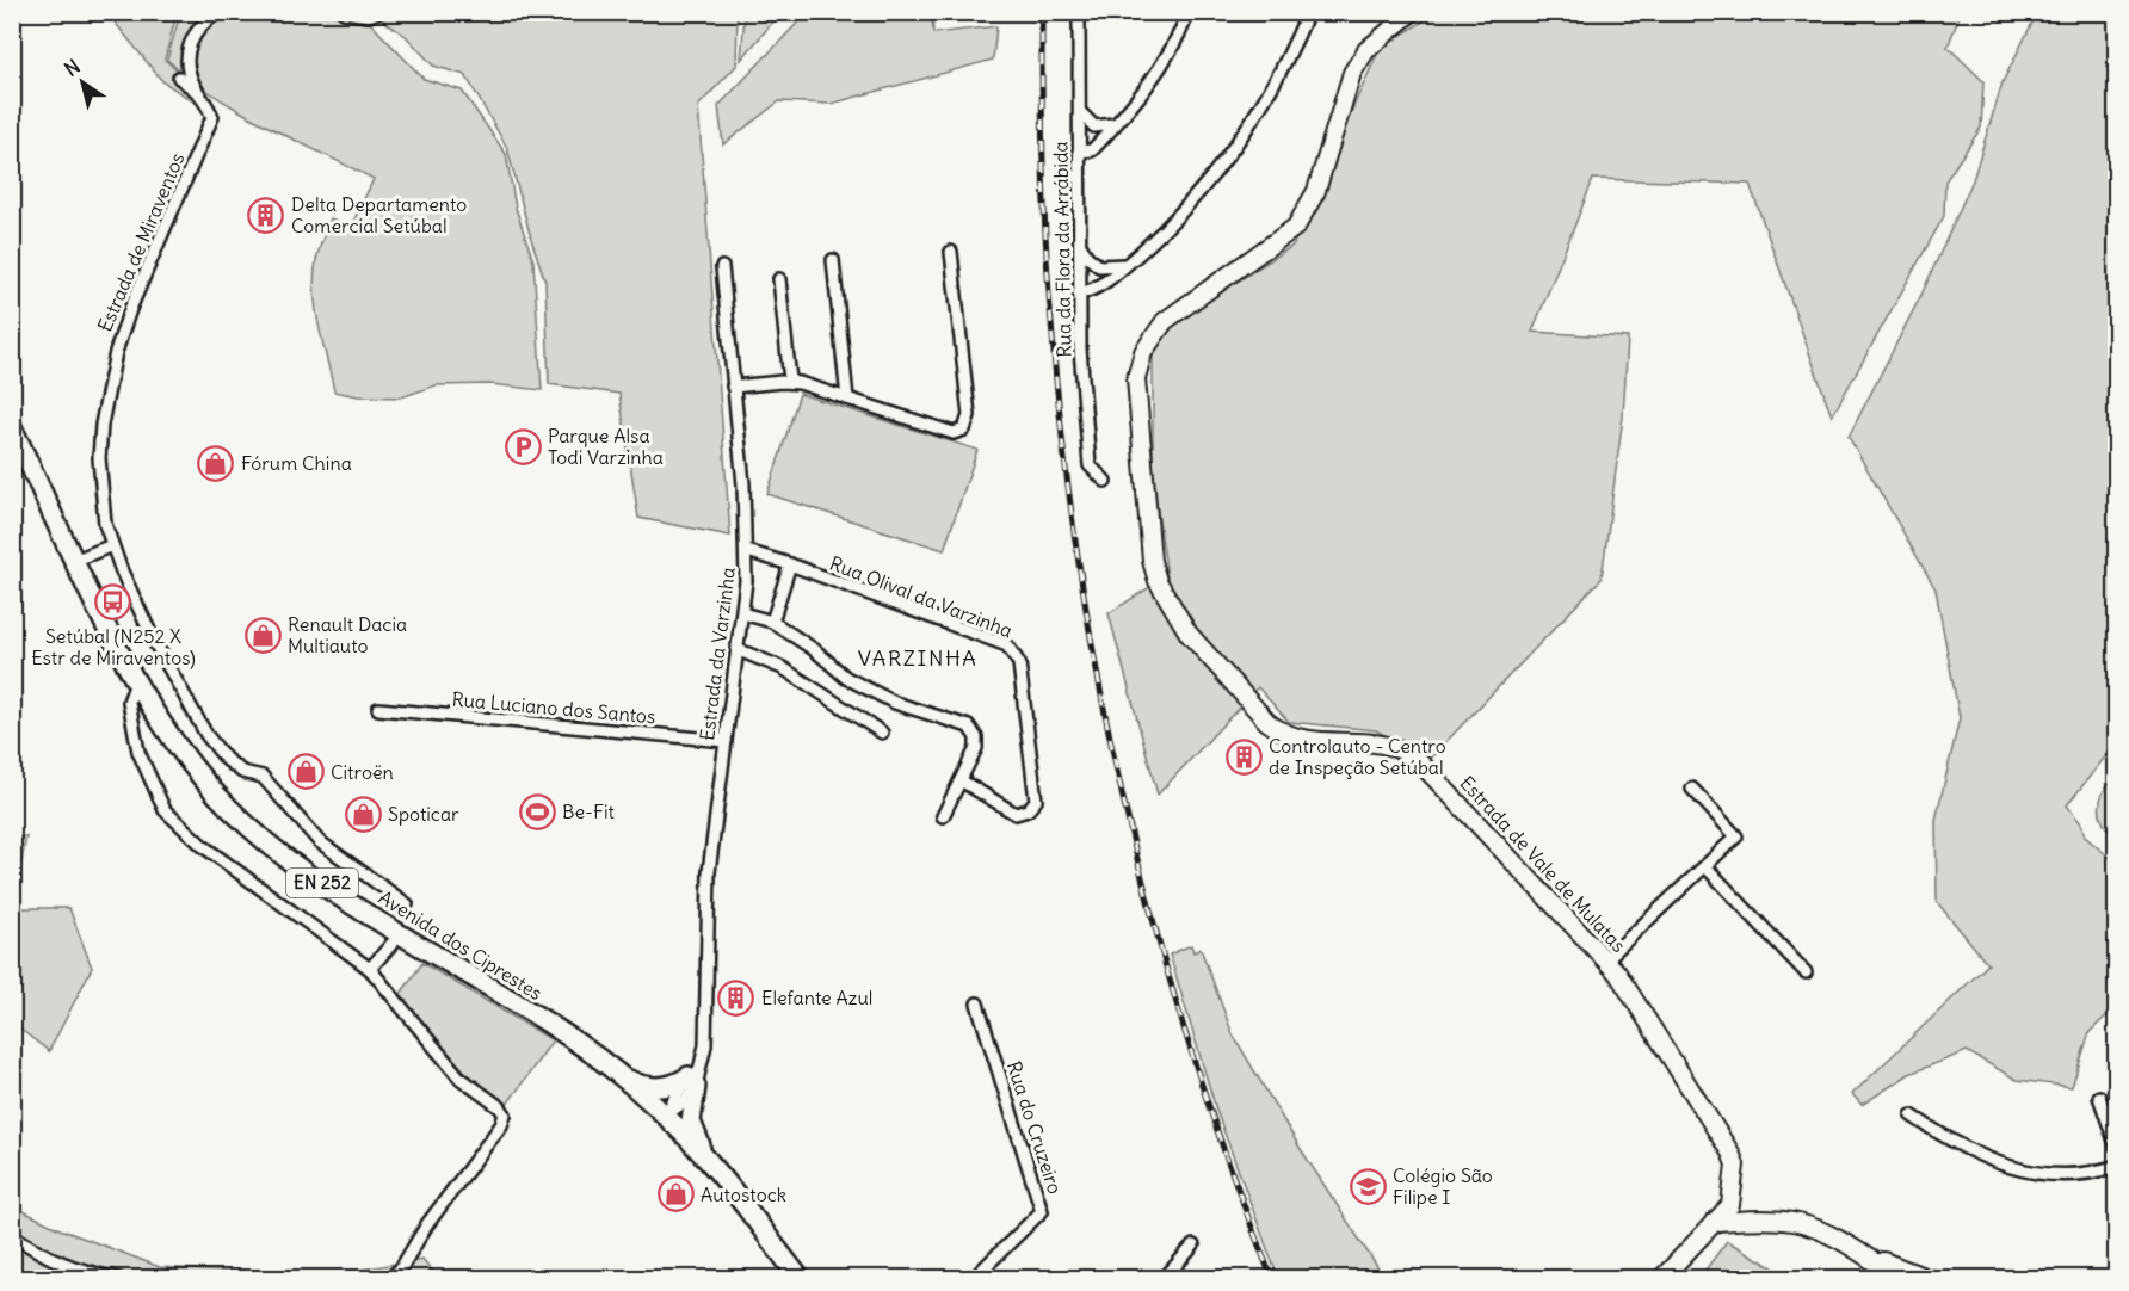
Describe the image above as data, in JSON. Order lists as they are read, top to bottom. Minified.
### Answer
{"streets":{"main road":["EN 252","Avenida dos Ciprestes"],"street":["Estrada de Miraventos","Rua da Flora da Arrábida","Rua Olival da Varzinha","Estrada da Varzinha","Rua Luciano dos Santos","Estrada de Vale de Mulatas","Rua do Cruzeiro"]},"crossings":[["Estrada da Varzinha","Rua Luciano dos Santos"],["EN 252","Avenida dos Ciprestes"]],"districts":["VARZINHA"],"places":{"building":["Delta Departamento Comercial Setúbal","Controlauto - Centro de Inspeção Setúbal","Elefante Azul"],"parking":["Parque Alsa Todi Varzinha"],"shop":["Fórum China","Renault Dacia Multiauto","Citroën","Spoticar","Autostock"],"bus stop":["Setúbal (N252 X Estr de Miraventos)"],"sports":["Be-Fit"],"school or university":["Colégio São Filipe I"]},"north":"top left"}
